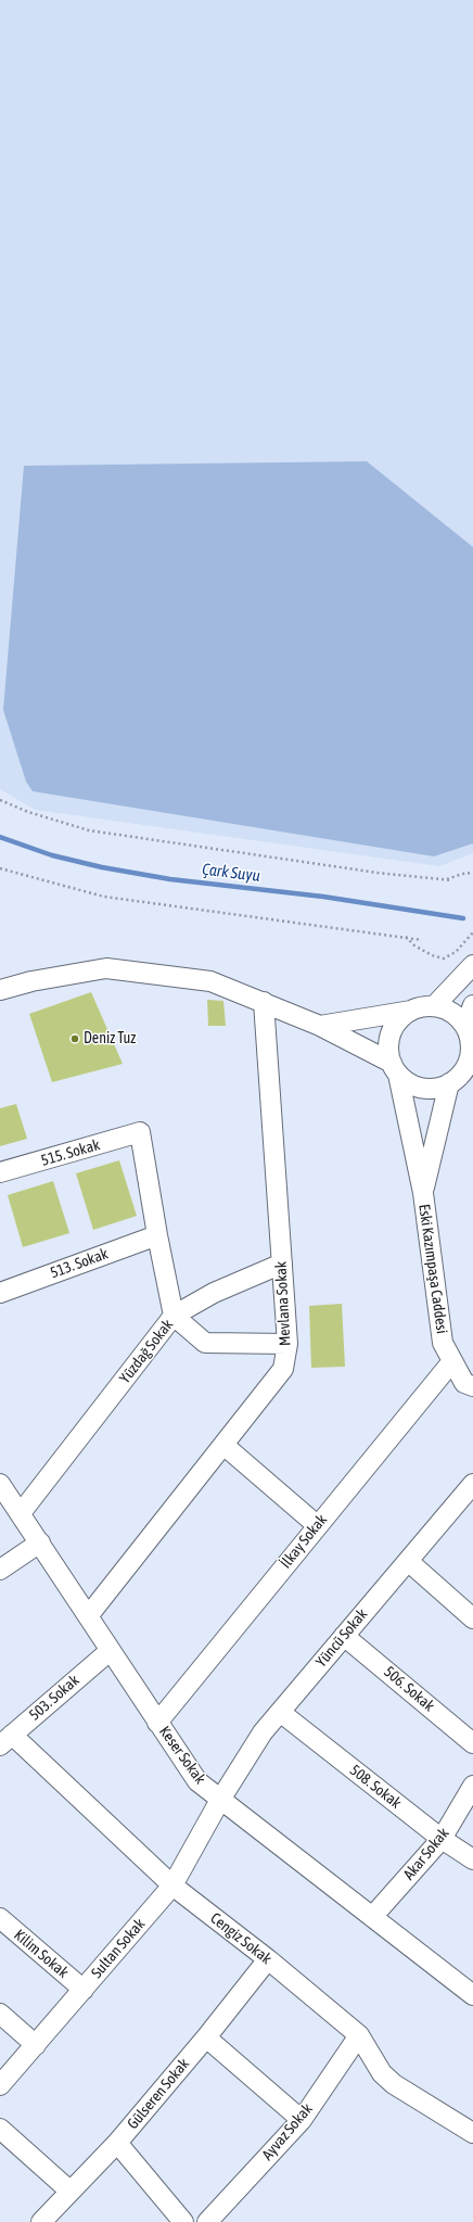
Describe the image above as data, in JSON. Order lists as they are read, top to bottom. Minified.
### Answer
{"streets":{"street":["515. Sokak","513. Sokak","Eski Kazımpaşa Caddesi","Mevlana Sokak","Yüzdağ Sokak","İlkay Sokak","Yüncü Sokak","506. Sokak","503. Sokak","Keser Sokak","508. Sokak","Akar Sokak","Cengiz Sokak","Sultan Sokak","Kilim Sokak","Gülseren Sokak","Ayvaz Sokak"]},"crossings":[["515. Sokak","Yüzdağ Sokak"],["513. Sokak","Yüzdağ Sokak"],["Eski Kazımpaşa Caddesi","İlkay Sokak"],["Mevlana Sokak","Keser Sokak"],["Yüzdağ Sokak","Keser Sokak"],["İlkay Sokak","Keser Sokak"],["Yüncü Sokak","506. Sokak"],["Yüncü Sokak","Keser Sokak"],["Yüncü Sokak","508. Sokak"],["Yüncü Sokak","Sultan Sokak"],["503. Sokak","Keser Sokak"],["503. Sokak","Cengiz Sokak"],["Keser Sokak","Akar Sokak"],["Keser Sokak","Sultan Sokak"],["508. Sokak","Akar Sokak"],["Cengiz Sokak","Sultan Sokak"],["Cengiz Sokak","Gülseren Sokak"],["Cengiz Sokak","Ayvaz Sokak"],["Sultan Sokak","Kilim Sokak"]],"water":["Çark Suyu"],"places":["Deniz Tuz"]}
